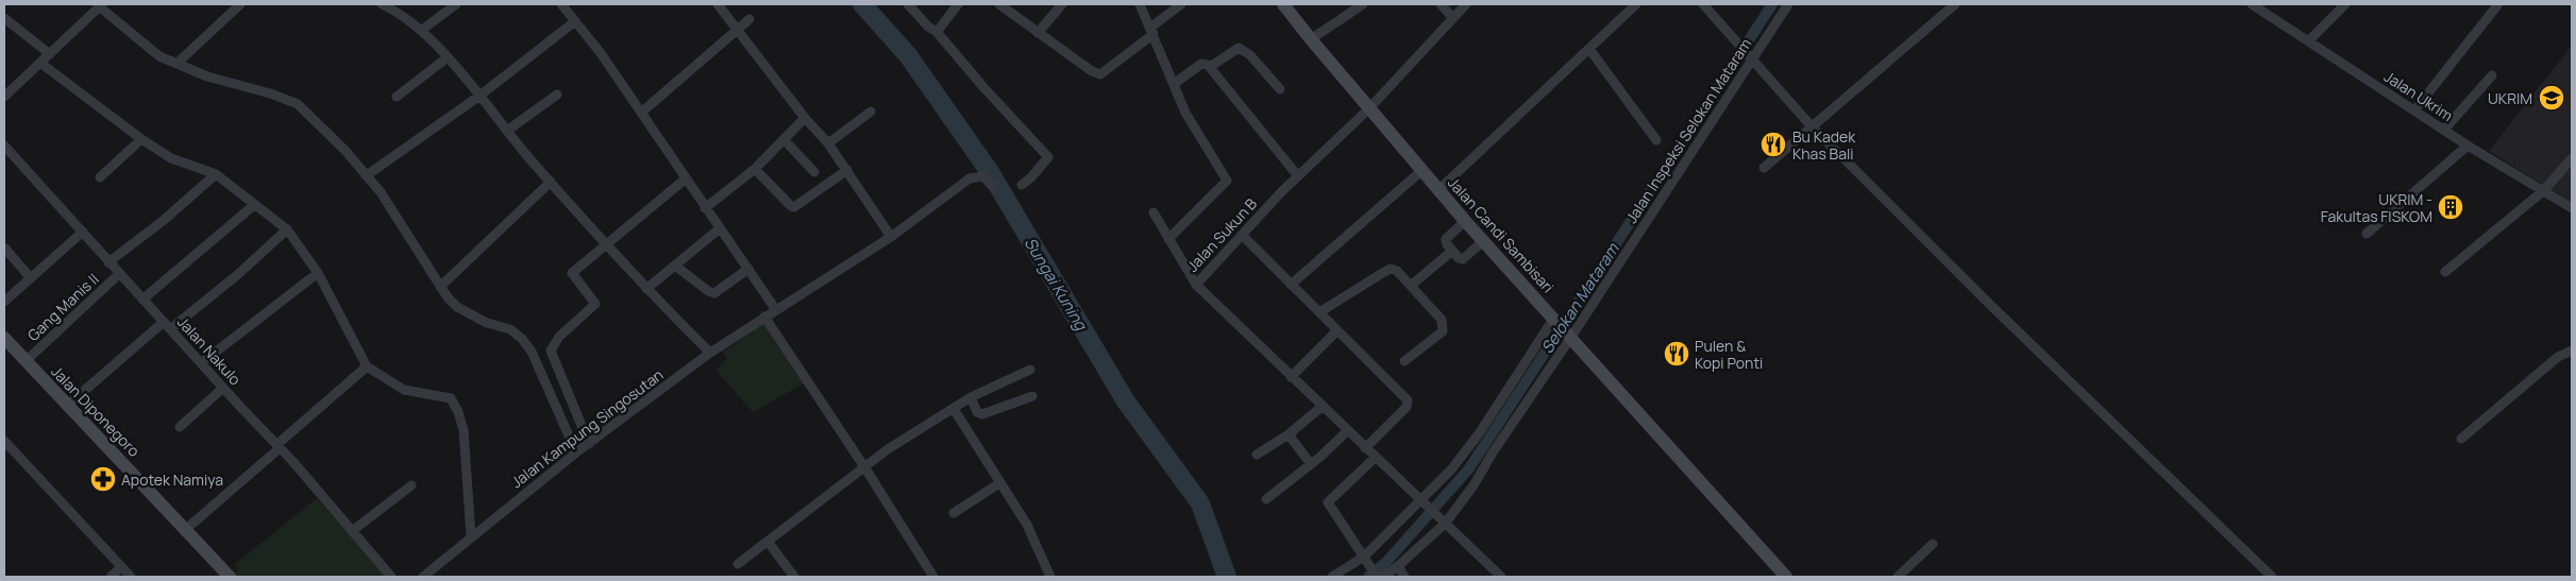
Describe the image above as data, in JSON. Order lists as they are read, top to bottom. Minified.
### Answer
{"streets":{"street":["Jalan Ukrim","Jalan Inspeksi Selokan Mataram","Jalan Sukun B","Jalan Candi Sambisari","Gang Manis II","Jalan Nakulo","Jalan Diponegoro","Jalan Kampung Singosutan"]},"crossings":[["Jalan Inspeksi Selokan Mataram","Jalan Sukun B"],["Jalan Inspeksi Selokan Mataram","Jalan Candi Sambisari"],["Jalan Sukun B","Jalan Candi Sambisari"],["Gang Manis II","Jalan Nakulo"],["Gang Manis II","Jalan Diponegoro"]],"water":["Sungai Kuning","Selokan Mataram"],"places":{"school or university":["UKRIM"],"restaurant":["Bu Kadek Khas Bali","Pulen & Kopi Ponti"],"building":["UKRIM - Fakultas FISKOM"],"pharmacy":["Apotek Namiya"]}}
